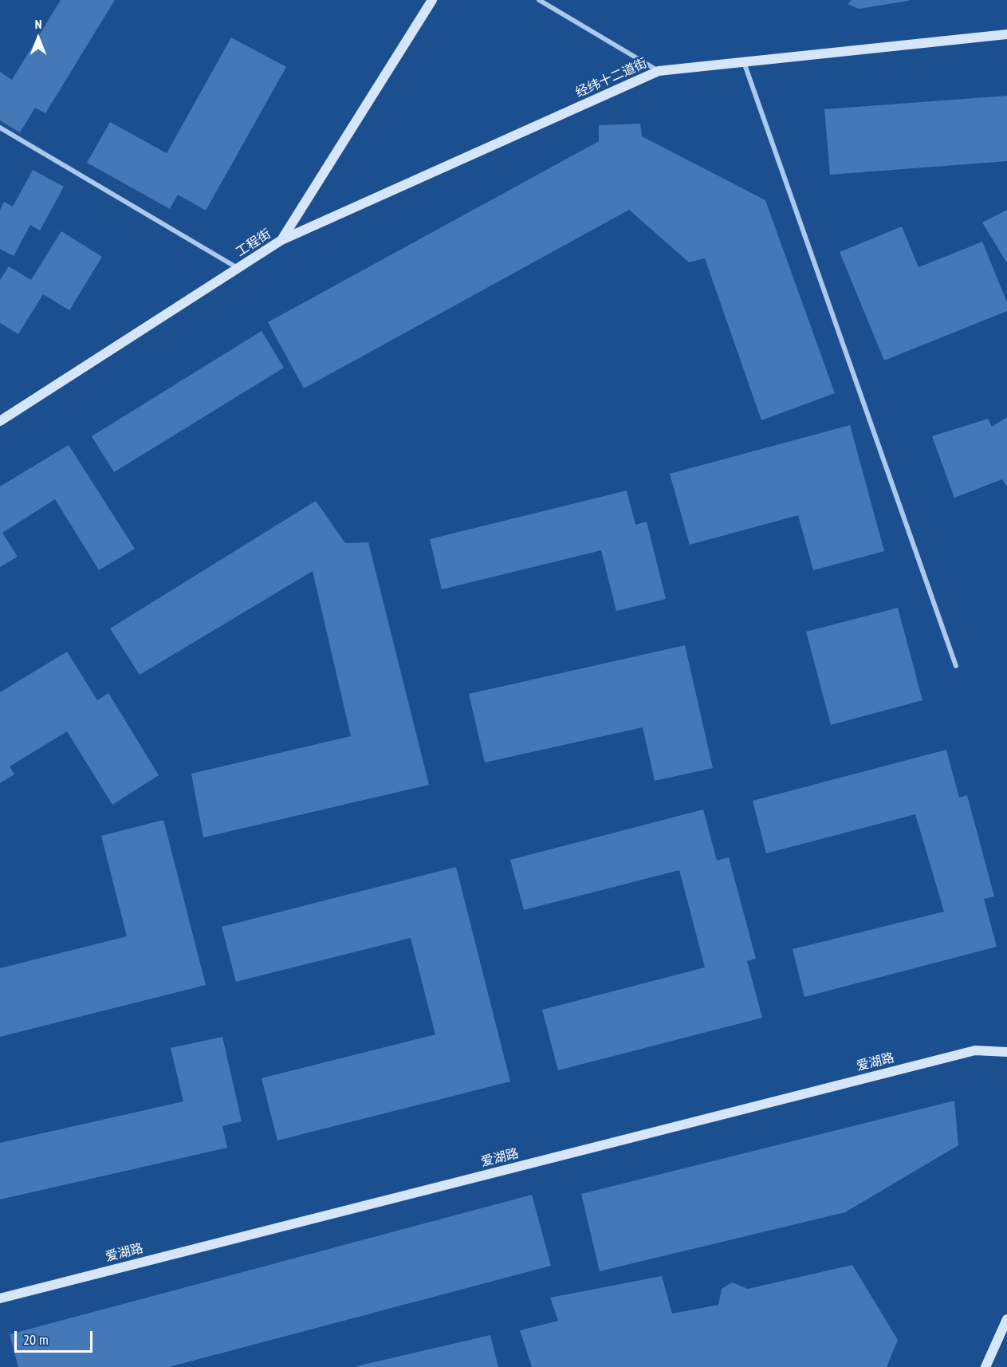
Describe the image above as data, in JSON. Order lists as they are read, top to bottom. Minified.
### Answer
{"streets":{"street":["经纬十二道街","工程街","爱湖路"]},"crossings":[["经纬十二道街","工程街"]],"scale_bar":"20 m","north":"top"}
